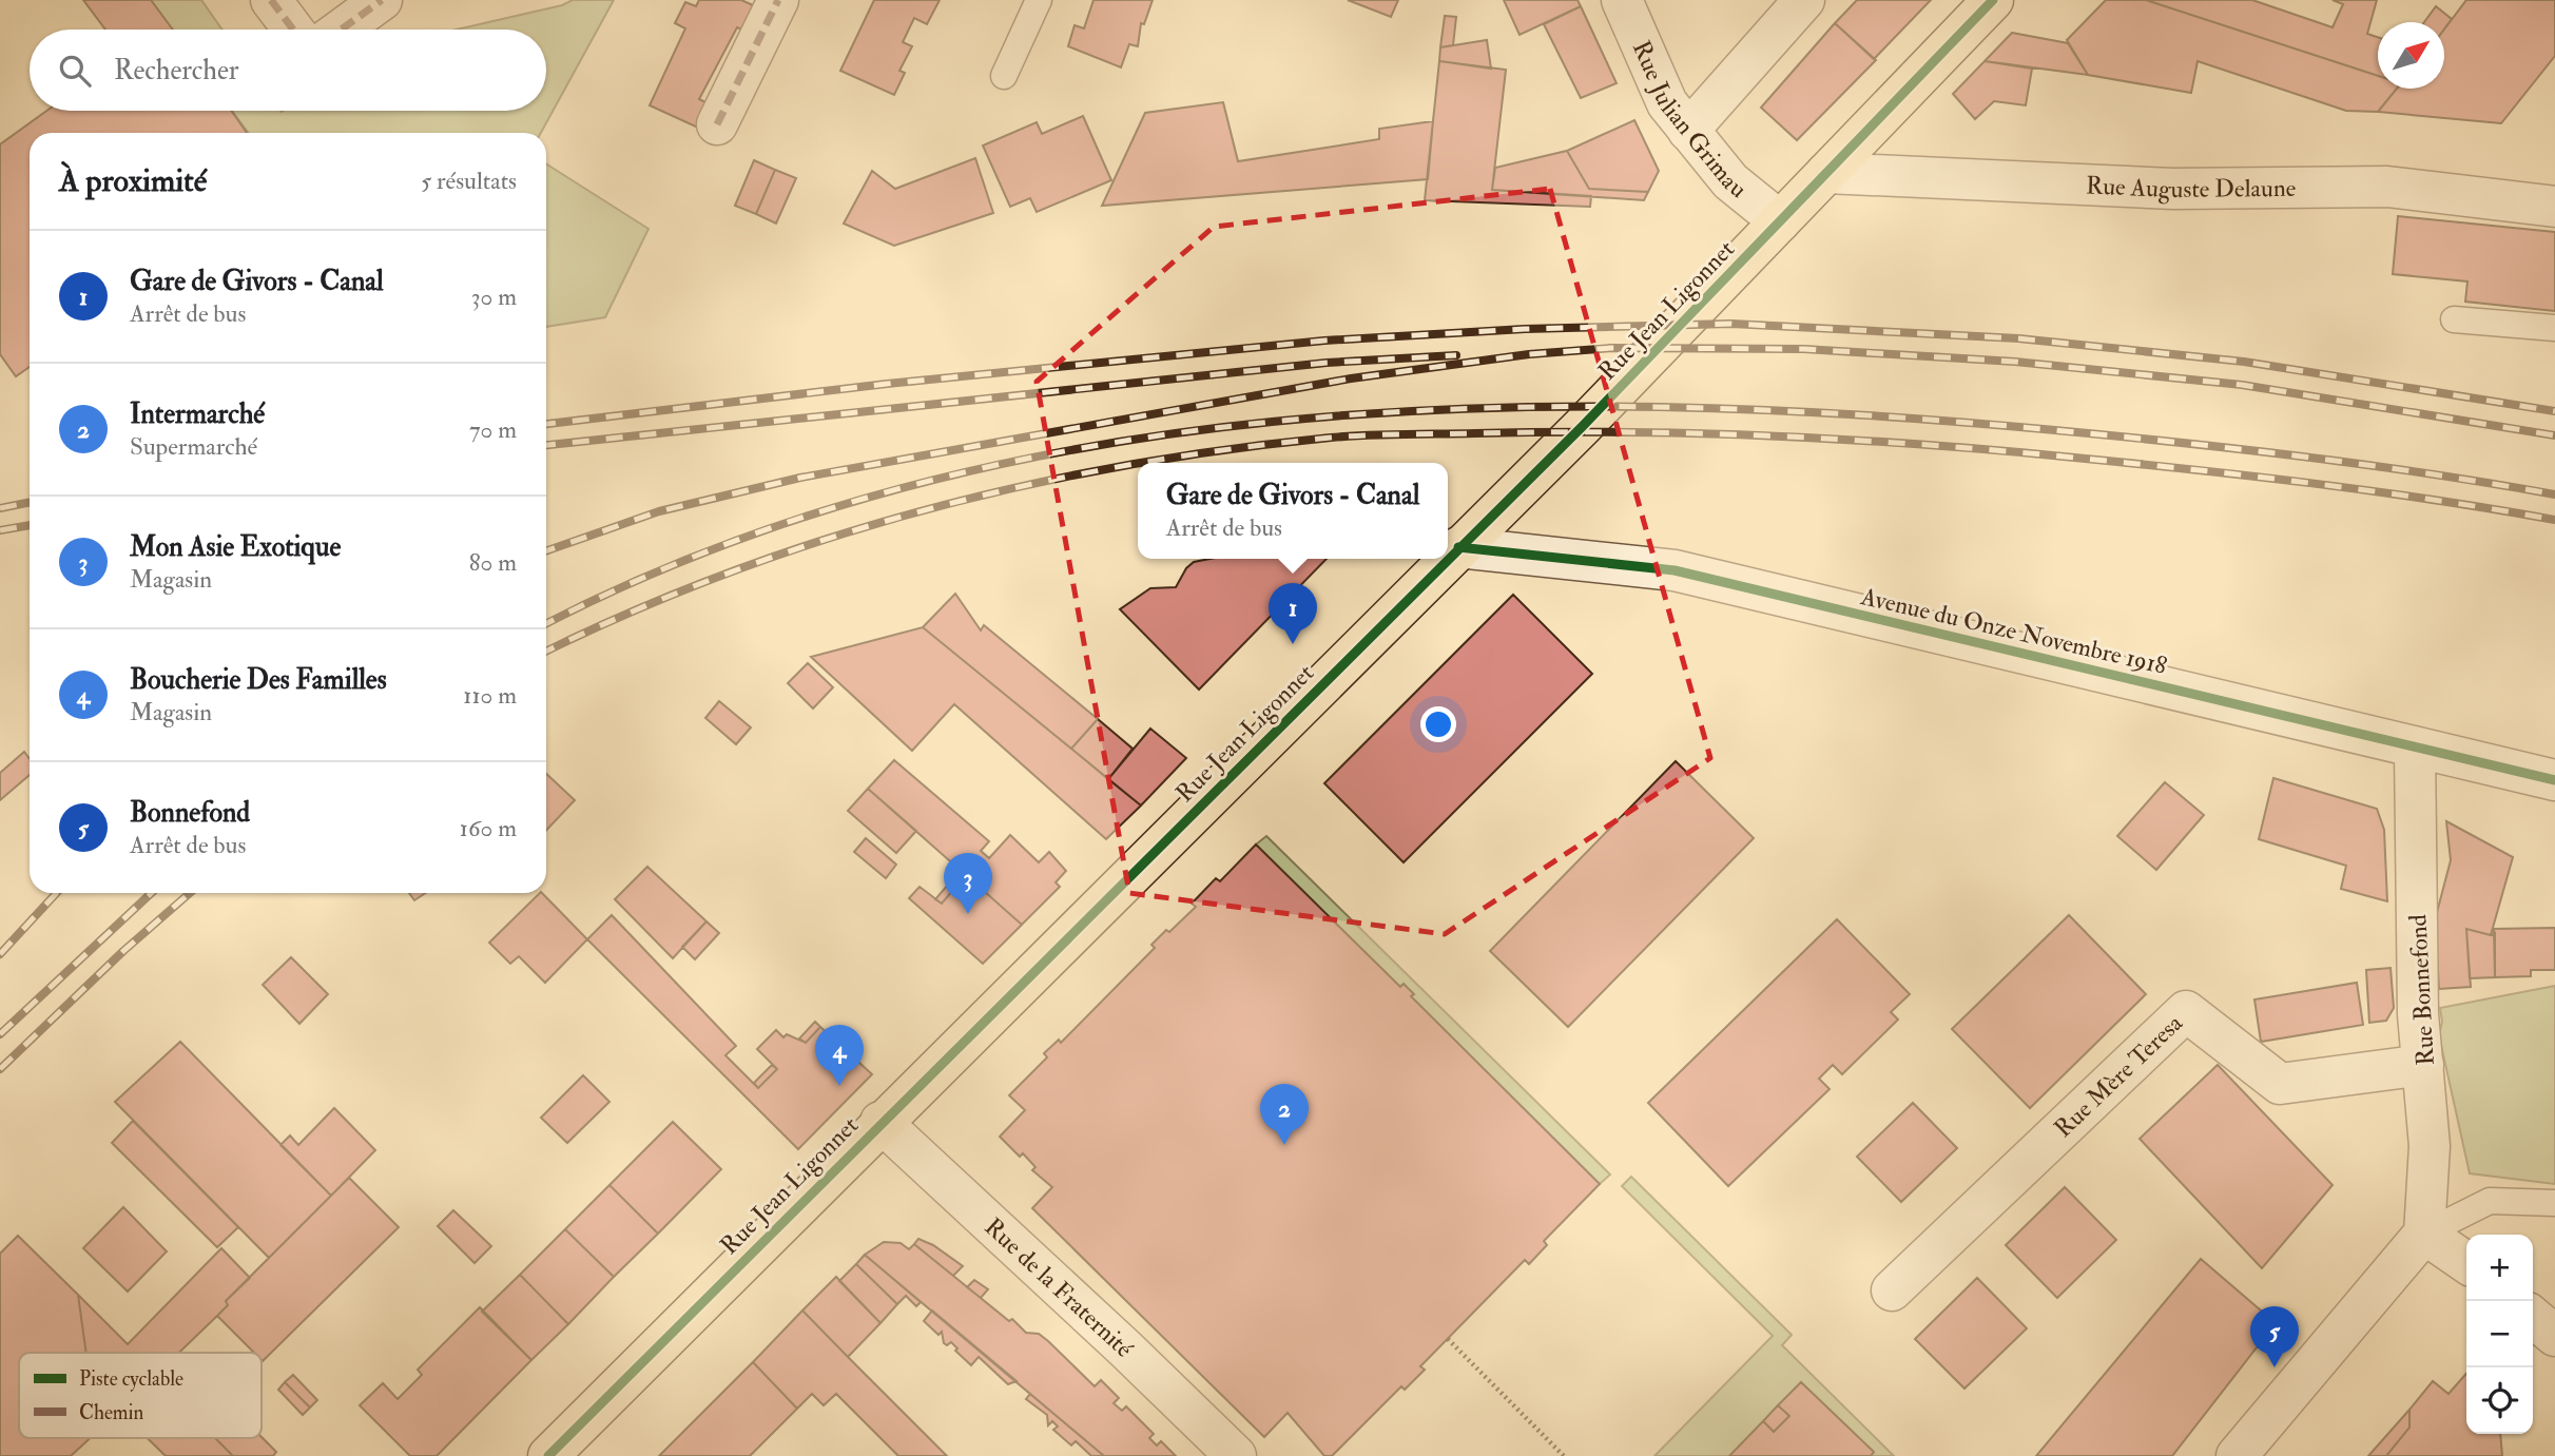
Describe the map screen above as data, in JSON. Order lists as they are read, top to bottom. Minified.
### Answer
{"streets":{"main road":["Rue Jean Ligonnet"],"street":["Rue Julian Grimau","Rue Auguste Delaune","Avenue du Onze Novembre 1918","Rue Bonnefond","Rue Mère Teresa","Rue de la Fraternité"]},"crossings":[["Rue Julian Grimau","Rue Jean Ligonnet"],["Rue Auguste Delaune","Rue Jean Ligonnet"],["Rue Jean Ligonnet","Avenue du Onze Novembre 1918"],["Rue Jean Ligonnet","Rue de la Fraternité"],["Avenue du Onze Novembre 1918","Rue Bonnefond"],["Rue Bonnefond","Rue Mère Teresa"]],"legend":["Piste cyclable","Chemin"],"north":"top right","page":{"search":"Rechercher","heading":["À proximité","5 résultats"],"list":[{"mark":"1","name":"Gare de Givors - Canal","note":"Arrêt de bus","value":"30 m"},{"mark":"2","name":"Intermarché","note":"Supermarché","value":"70 m"},{"mark":"3","name":"Mon Asie Exotique","note":"Magasin","value":"80 m"},{"mark":"4","name":"Boucherie Des Familles","note":"Magasin","value":"110 m"},{"mark":"5","name":"Bonnefond","note":"Arrêt de bus","value":"160 m"}],"popup":["Gare de Givors - Canal","Arrêt de bus"],"pins":["1","3","4","2","5"],"map_buttons":["+","−"]}}
